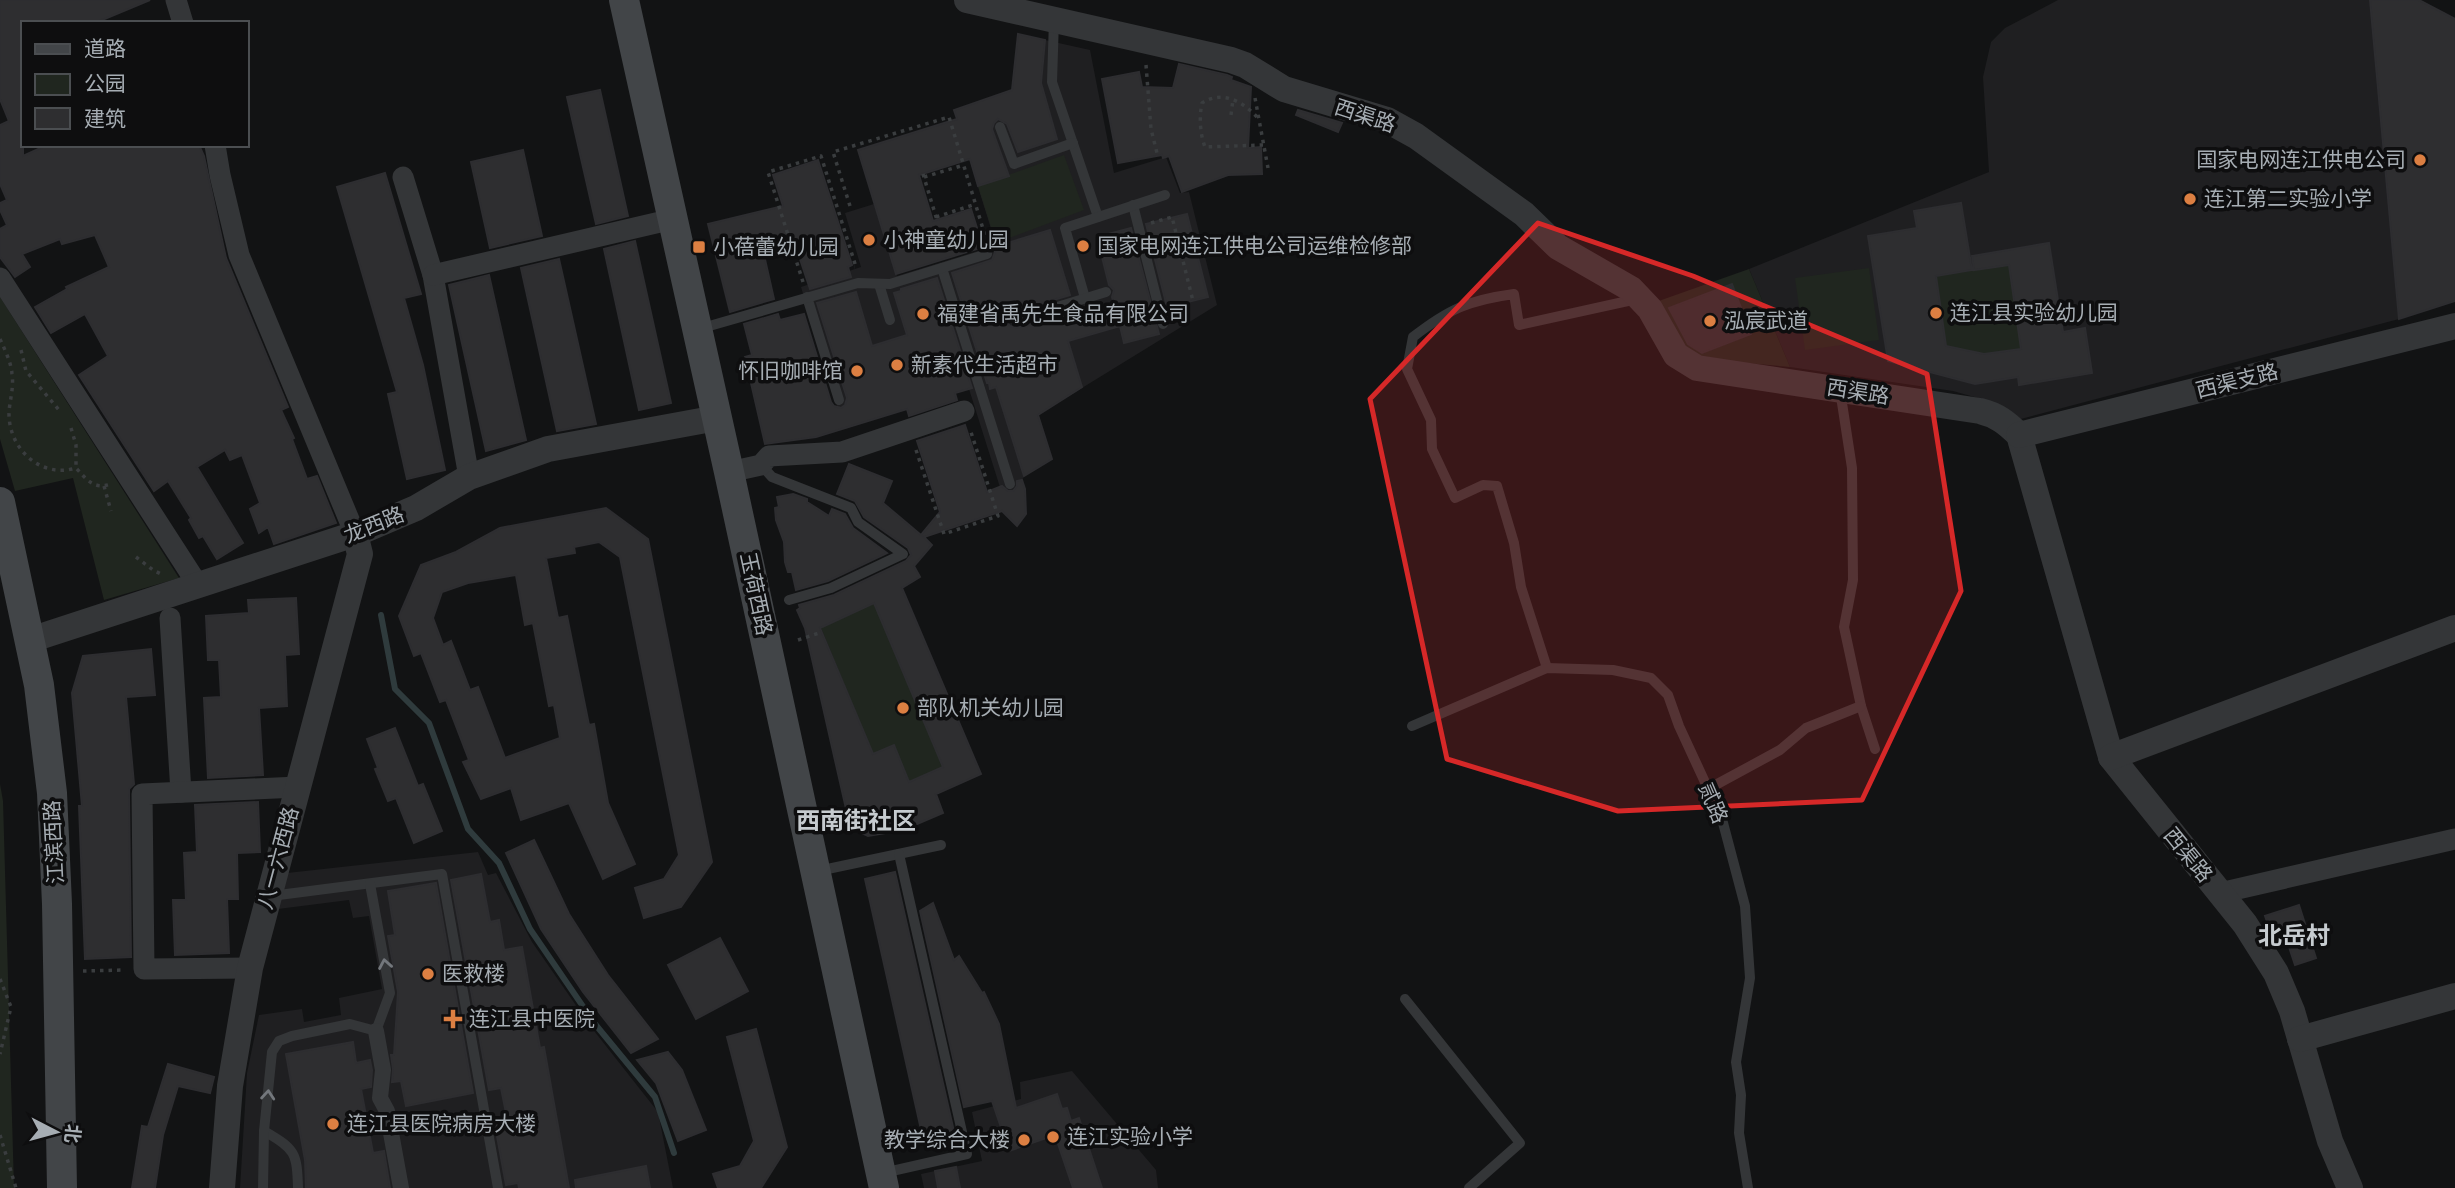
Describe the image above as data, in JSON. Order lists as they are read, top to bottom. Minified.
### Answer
{"streets":{"main road":["玉荷西路","江滨西路"],"street":["西渠路","西渠支路","龙西路","八一六西路"],"lane":["贰路"]},"crossings":[["西渠路","西渠支路"],["龙西路","玉荷西路"],["龙西路","江滨西路"],["龙西路","八一六西路"]],"districts":["西南街社区","北岳村"],"places":{"other":["国家电网连江供电公司","连江第二实验小学","小神童幼儿园","国家电网连江供电公司运维检修部","连江县实验幼儿园","福建省禹先生食品有限公司","泓宸武道","新素代生活超市","怀旧咖啡馆","部队机关幼儿园","医救楼","连江县医院病房大楼","连江实验小学","教学综合大楼"],"transit":["小蓓蕾幼儿园"],"health":["连江县中医院"]},"legend":["道路","公园","建筑"],"north":"right"}
